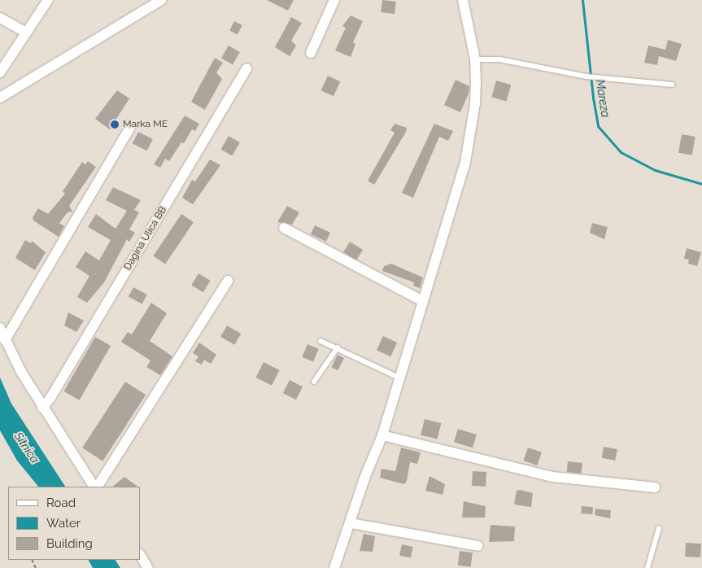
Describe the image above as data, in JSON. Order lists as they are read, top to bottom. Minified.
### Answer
{"streets":{"street":["Dagina Ulica BB"]},"water":["Mareza","Sitnica"],"places":["Marka ME"],"legend":["Road","Water","Building"]}
